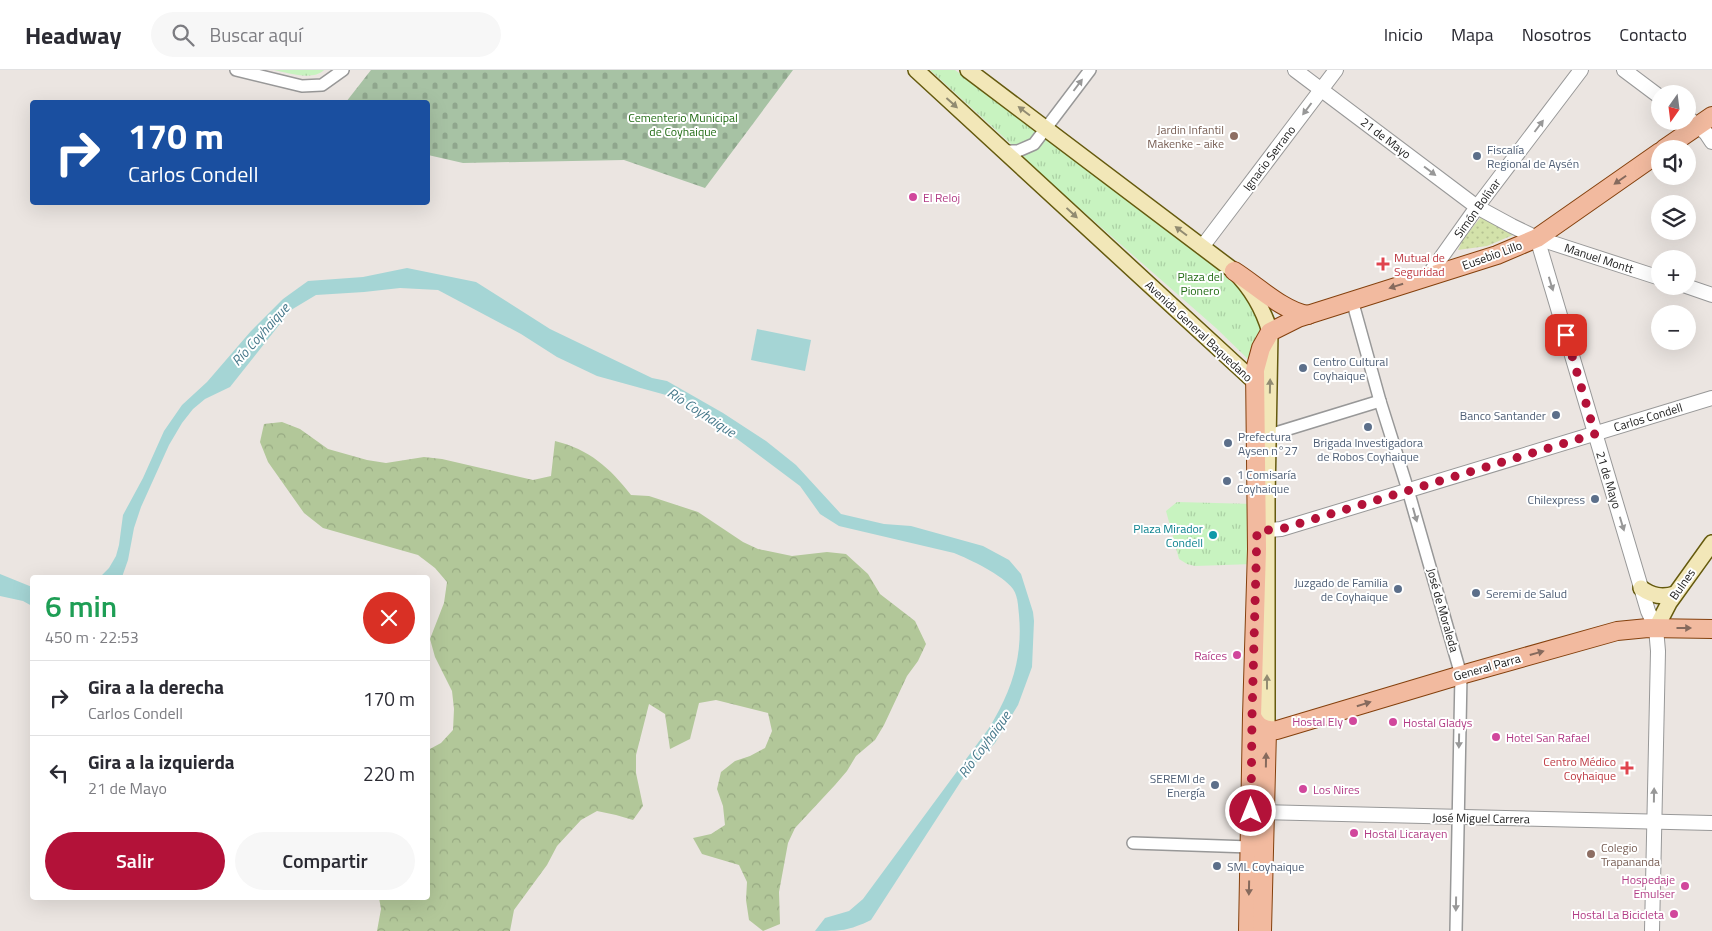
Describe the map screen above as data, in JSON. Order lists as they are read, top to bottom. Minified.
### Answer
{"streets":{"main road":["Eusebio Lillo","Avenida General Baquedano","Bulnes","General Parra"],"street":["21 de Mayo","Ignacio Serrano","Simón Bolívar","Manuel Montt","Carlos Condell","José de Moraleda","José Miguel Carrera"]},"crossings":[["21 de Mayo","Ignacio Serrano"],["21 de Mayo","Simón Bolívar"],["21 de Mayo","Eusebio Lillo"],["21 de Mayo","Manuel Montt"],["21 de Mayo","Carlos Condell"],["21 de Mayo","Bulnes"],["21 de Mayo","General Parra"],["21 de Mayo","José Miguel Carrera"],["Ignacio Serrano","Avenida General Baquedano"],["Simón Bolívar","Eusebio Lillo"],["Eusebio Lillo","Manuel Montt"],["Eusebio Lillo","Avenida General Baquedano"],["Eusebio Lillo","José de Moraleda"],["Avenida General Baquedano","Carlos Condell"],["Avenida General Baquedano","General Parra"],["Avenida General Baquedano","José Miguel Carrera"],["Carlos Condell","José de Moraleda"],["Bulnes","General Parra"],["José de Moraleda","General Parra"],["José de Moraleda","José Miguel Carrera"]],"one_way":["Ignacio Serrano","Simón Bolívar","Eusebio Lillo","José de Moraleda","General Parra"],"water":["Río Coyhaique"],"parks":["Cementerio Municipal de Coyhaique","Plaza del Pionero"],"places":{"other":["Jardin Infantil Makenke - aike","Fiscalía Regional de Aysén","El Reloj","Centro Cultural Coyhaique","Banco Santander","Brigada Investigadora de Robos Coyhaique","Prefectura Aysen n°27","1 Comisaría Coyhaique","Chilexpress","Plaza Mirador Condell","Juzgado de Familia de Coyhaique","Seremi de Salud","Raíces","Hostal Ely","Hostal Gladys","Hotel San Rafael","SEREMI de Energía","Los Nires","Hostal Licarayen","Colegio Trapananda","SML Coyhaique","Hospedaje Emulser","Hostal La Bicicleta"],"health":["Mutual de Seguridad","Centro Médico Coyhaique"]},"north":"bottom","page":{"header":"Headway","search":"Buscar aquí","nav":["Inicio","Mapa","Nosotros","Contacto"],"map_buttons":["+","−"],"turn":["170 m","Carlos Condell"],"heading":["6 min","450 m · 22:53"],"list":[{"name":"Gira a la derecha","note":"Carlos Condell","value":"170 m"},{"name":"Gira a la izquierda","note":"21 de Mayo","value":"220 m"}],"buttons":["Salir","Compartir"]}}
